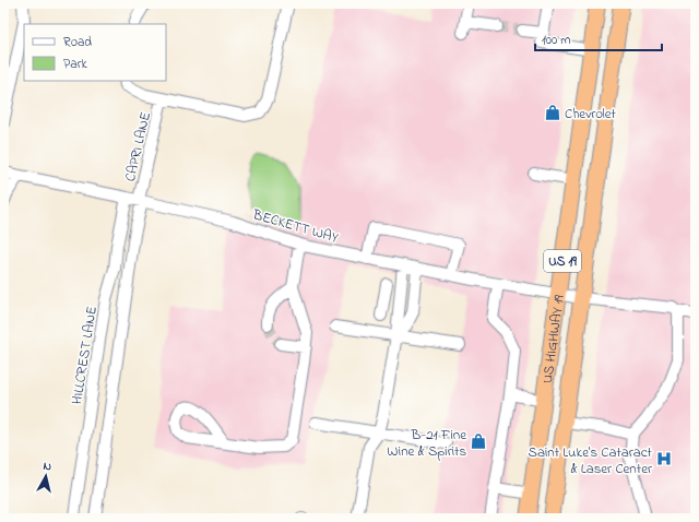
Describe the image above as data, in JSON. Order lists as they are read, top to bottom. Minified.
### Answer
{"streets":{"highway":["US 19","US HIGHWAY 19"],"street":["CAPRI LANE","BECKETT WAY","HILLCREST LANE"]},"crossings":[["CAPRI LANE","BECKETT WAY"],["BECKETT WAY","US HIGHWAY 19"],["BECKETT WAY","HILLCREST LANE"]],"places":{"shop":["Chevrolet","B-21 Fine Wine & Spirits"],"hospital":["Saint Luke's Cataract & Laser Center"]},"legend":["Road","Park"],"scale_bar":"100 m","north":"top"}
